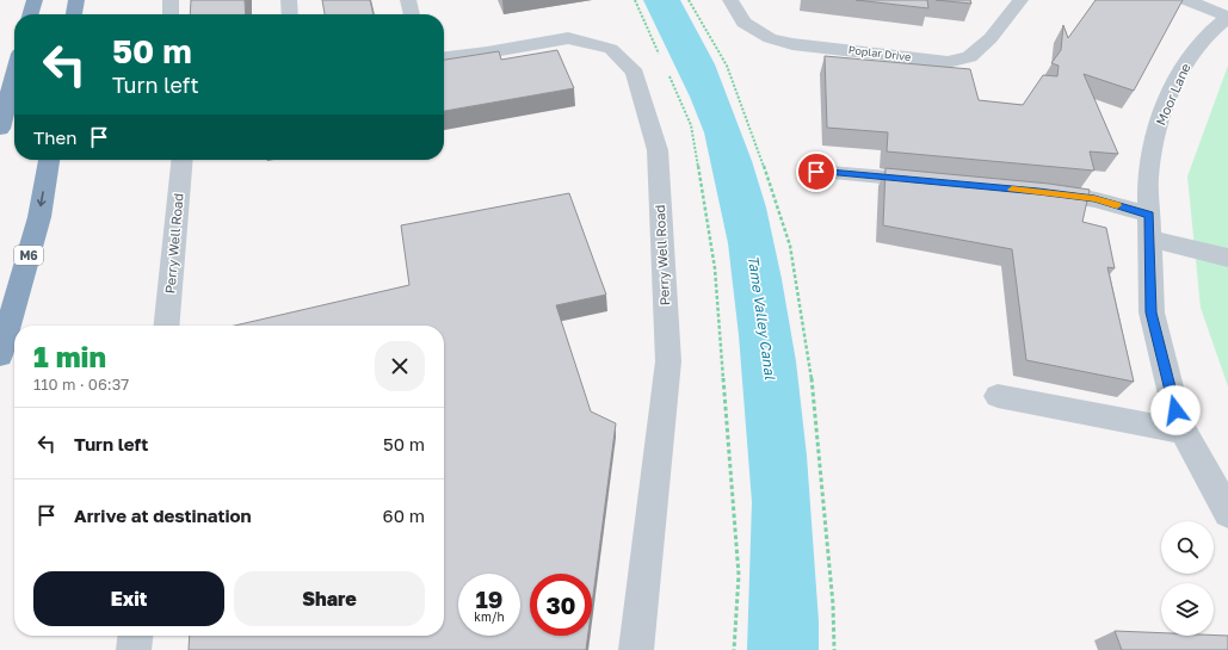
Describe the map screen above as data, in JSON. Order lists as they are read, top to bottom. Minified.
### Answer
{"streets":{"highway":["M6"],"street":["Poplar Drive","Moor Lane","Perry Well Road"]},"water":["Tame Valley Canal"],"page":{"turn":["50 m","Turn left"],"then":"Then","heading":["1 min","110 m · 06:37"],"list":[{"name":"Turn left","value":"50 m"},{"name":"Arrive at destination","value":"60 m"}],"buttons":["Exit","Share"],"speed":"19 km/h","limit":"30"}}
